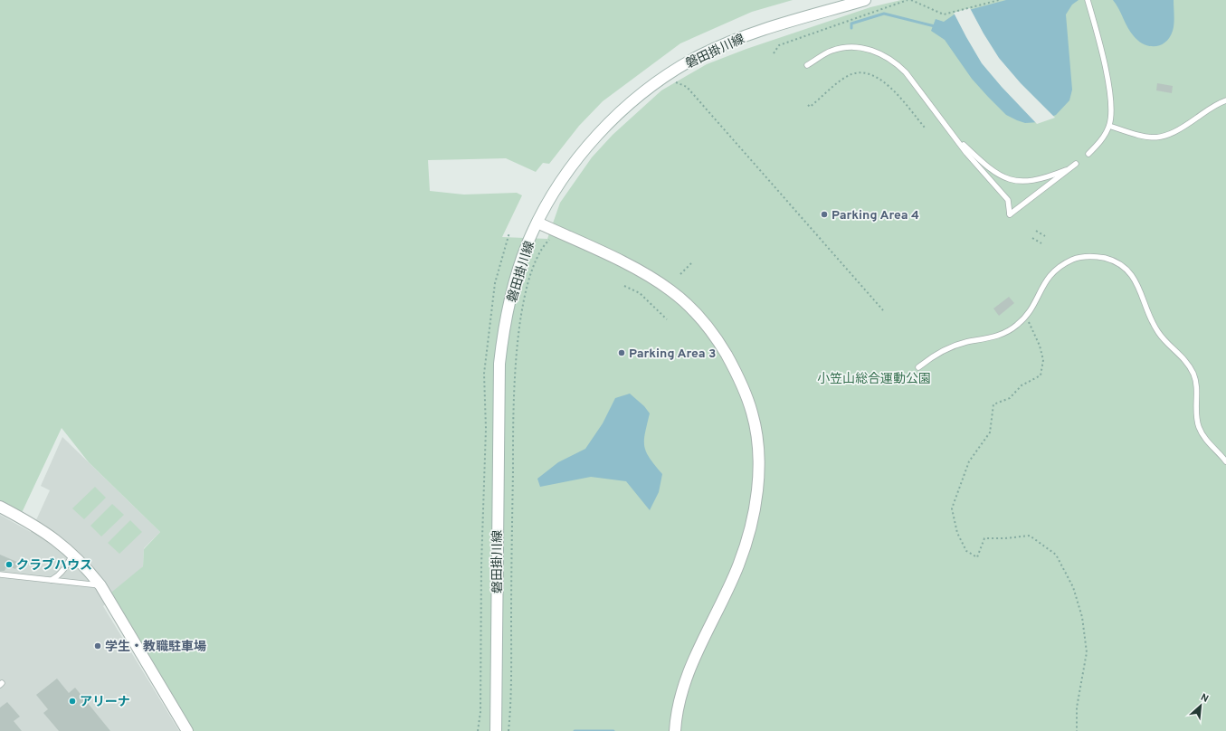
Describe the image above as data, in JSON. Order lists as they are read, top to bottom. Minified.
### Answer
{"streets":{"street":["磐田掛川線"]},"parks":["小笠山総合運動公園"],"places":["Parking Area 4","Parking Area 3","クラブハウス","学生・教職駐車場","アリーナ"],"north":"top right"}
